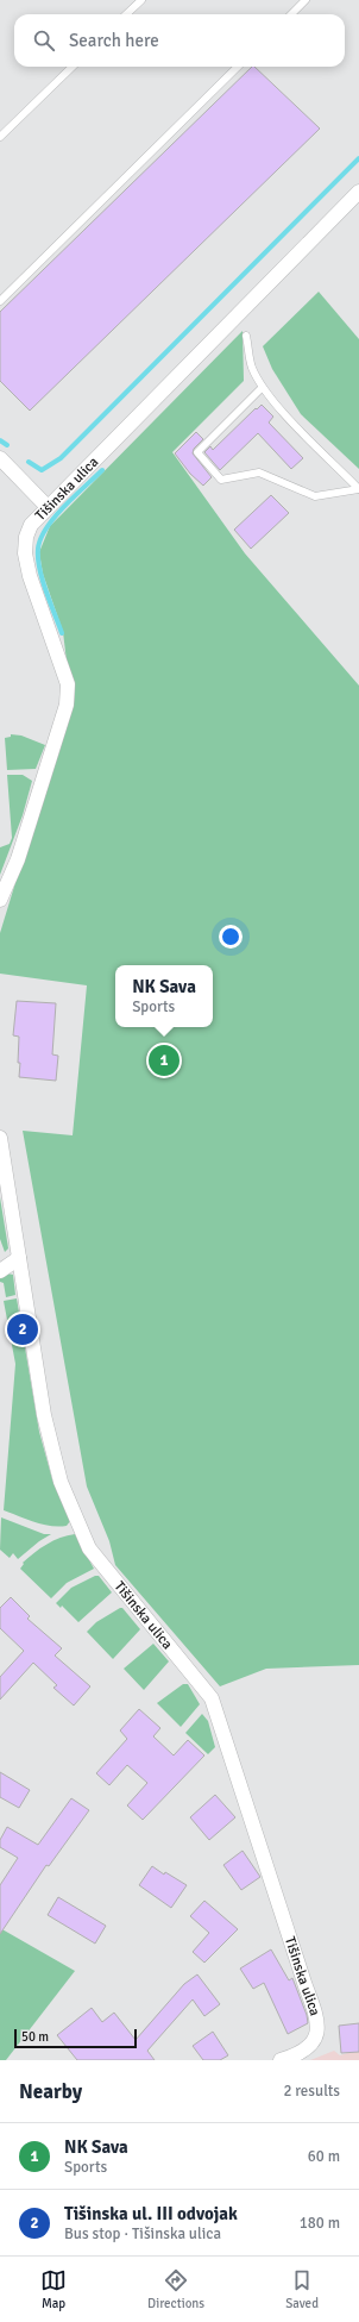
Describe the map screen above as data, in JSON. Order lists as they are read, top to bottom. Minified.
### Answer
{"streets":{"street":["Tišinska ulica"]},"scale_bar":"50 m","page":{"search":"Search here","popup":["NK Sava","Sports"],"pins":["1","2"],"scale":"50 m","heading":["Nearby","2 results"],"list":[{"mark":"1","name":"NK Sava","note":"Sports","value":"60 m"},{"mark":"2","name":"Tišinska ul. III odvojak","note":"Bus stop · Tišinska ulica","value":"180 m"}],"nav":["Map","Directions","Saved"]}}
